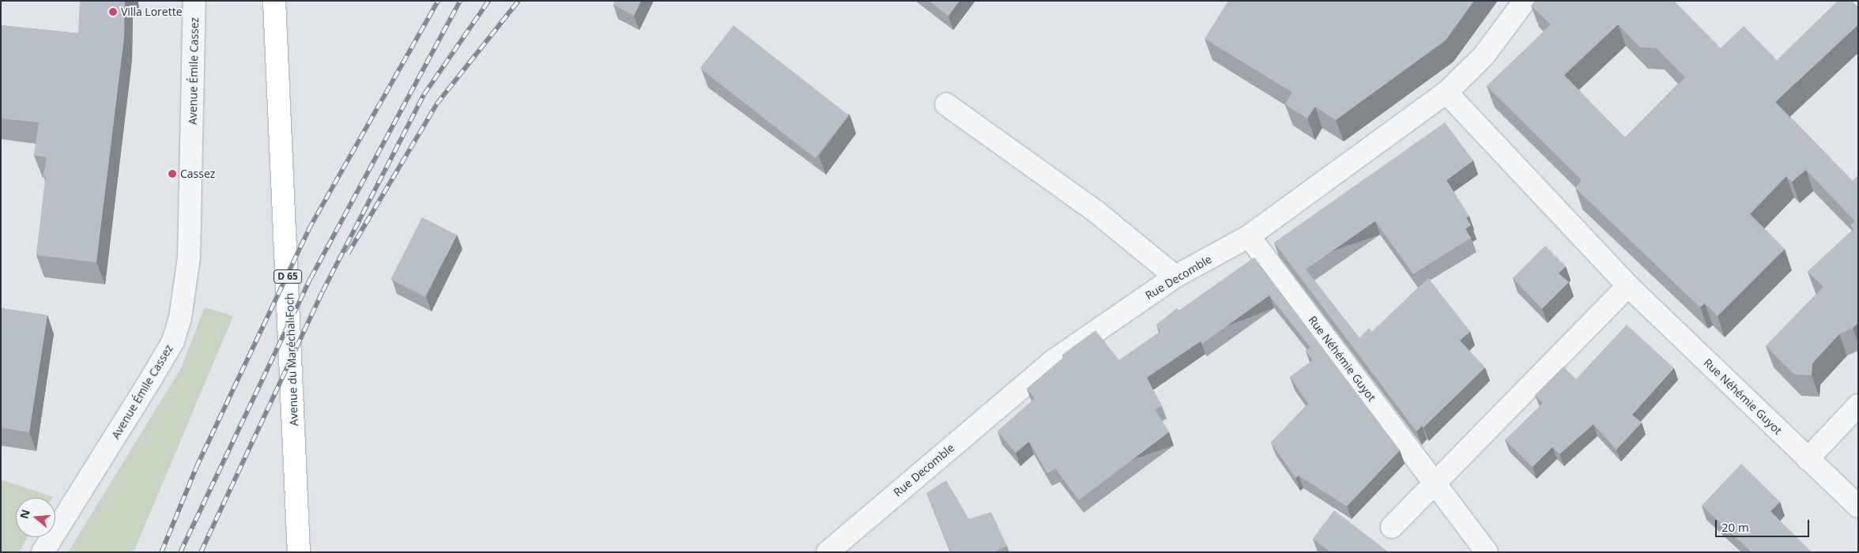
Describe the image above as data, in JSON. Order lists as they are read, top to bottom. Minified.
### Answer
{"streets":{"main road":["D 65","Avenue du Maréchal Foch"],"street":["Avenue Émile Cassez","Rue Decomble","Rue Néhémie Guyot"]},"crossings":[["Rue Decomble","Rue Néhémie Guyot"]],"places":["Villa Lorette","Cassez"],"scale_bar":"20 m","north":"left"}
